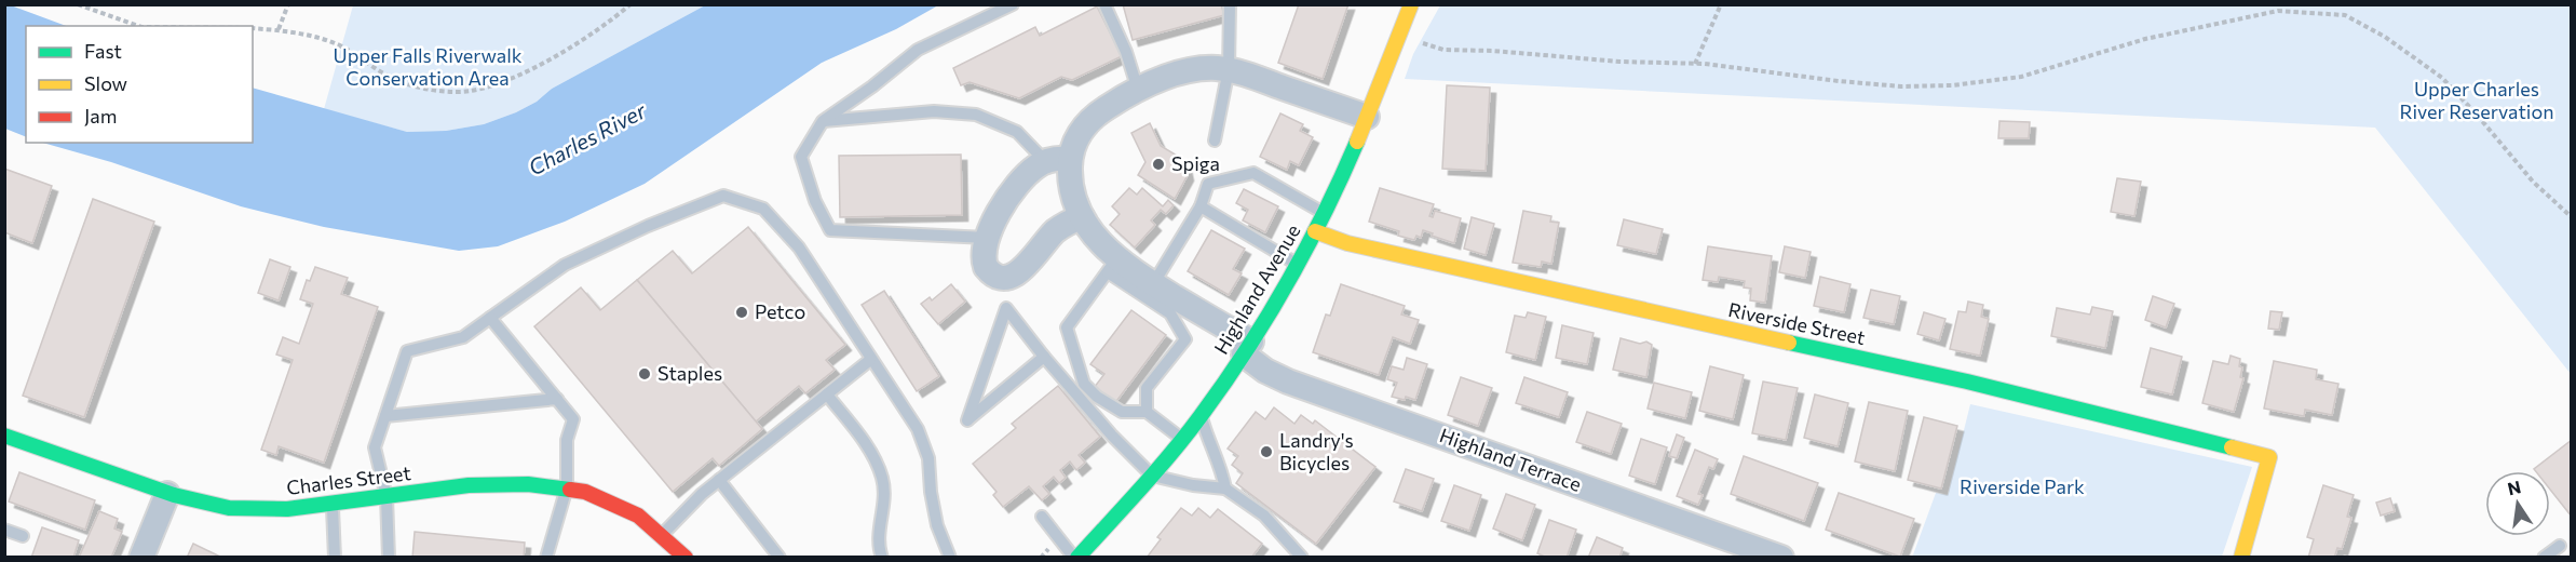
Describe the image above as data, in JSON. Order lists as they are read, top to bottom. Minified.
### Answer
{"streets":{"street":["Highland Avenue","Riverside Street","Highland Terrace","Charles Street"]},"crossings":[["Highland Avenue","Riverside Street"],["Highland Avenue","Highland Terrace"]],"water":["Charles River"],"parks":["Upper Falls Riverwalk Conservation Area","Upper Charles River Reservation","Riverside Park"],"places":["Spiga","Petco","Staples","Landry's Bicycles"],"legend":["Fast","Slow","Jam"],"north":"top"}
